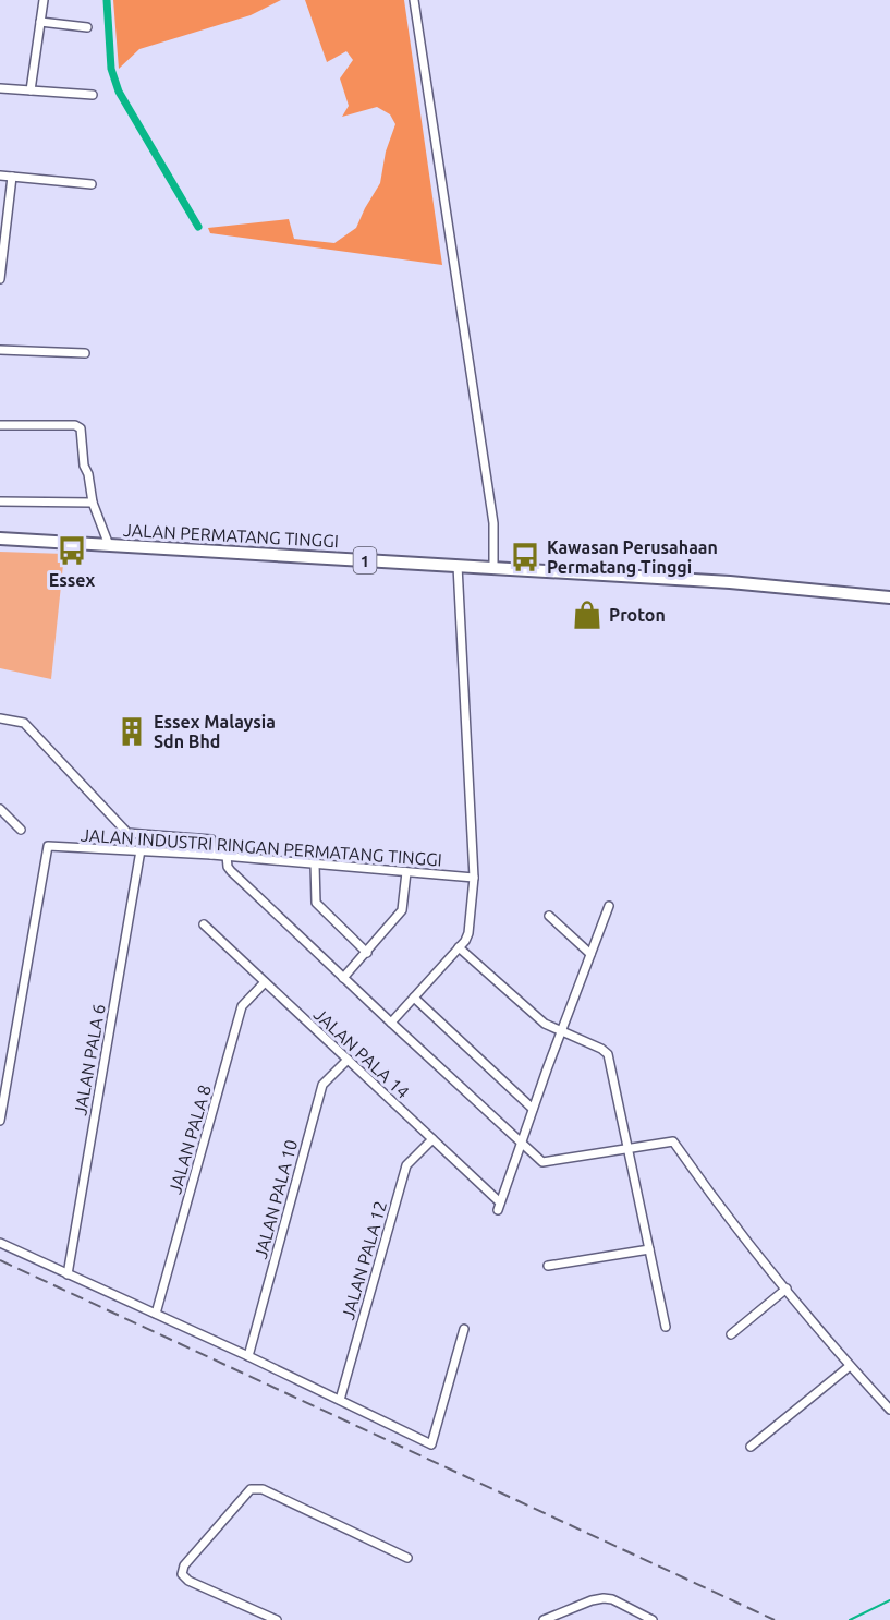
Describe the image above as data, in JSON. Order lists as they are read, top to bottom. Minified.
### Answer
{"streets":{"highway":["JALAN PERMATANG TINGGI","1"],"street":["JALAN INDUSTRI RINGAN PERMATANG TINGGI","JALAN PALA 14","JALAN PALA 6","JALAN PALA 8","JALAN PALA 10","JALAN PALA 12"]},"crossings":[["JALAN INDUSTRI RINGAN PERMATANG TINGGI","JALAN PALA 6"],["JALAN PALA 14","JALAN PALA 8"],["JALAN PALA 14","JALAN PALA 10"],["JALAN PALA 14","JALAN PALA 12"]],"places":{"bus stop":["Essex","Kawasan Perusahaan Permatang Tinggi"],"shop":["Proton"],"building":["Essex Malaysia Sdn Bhd"]}}
